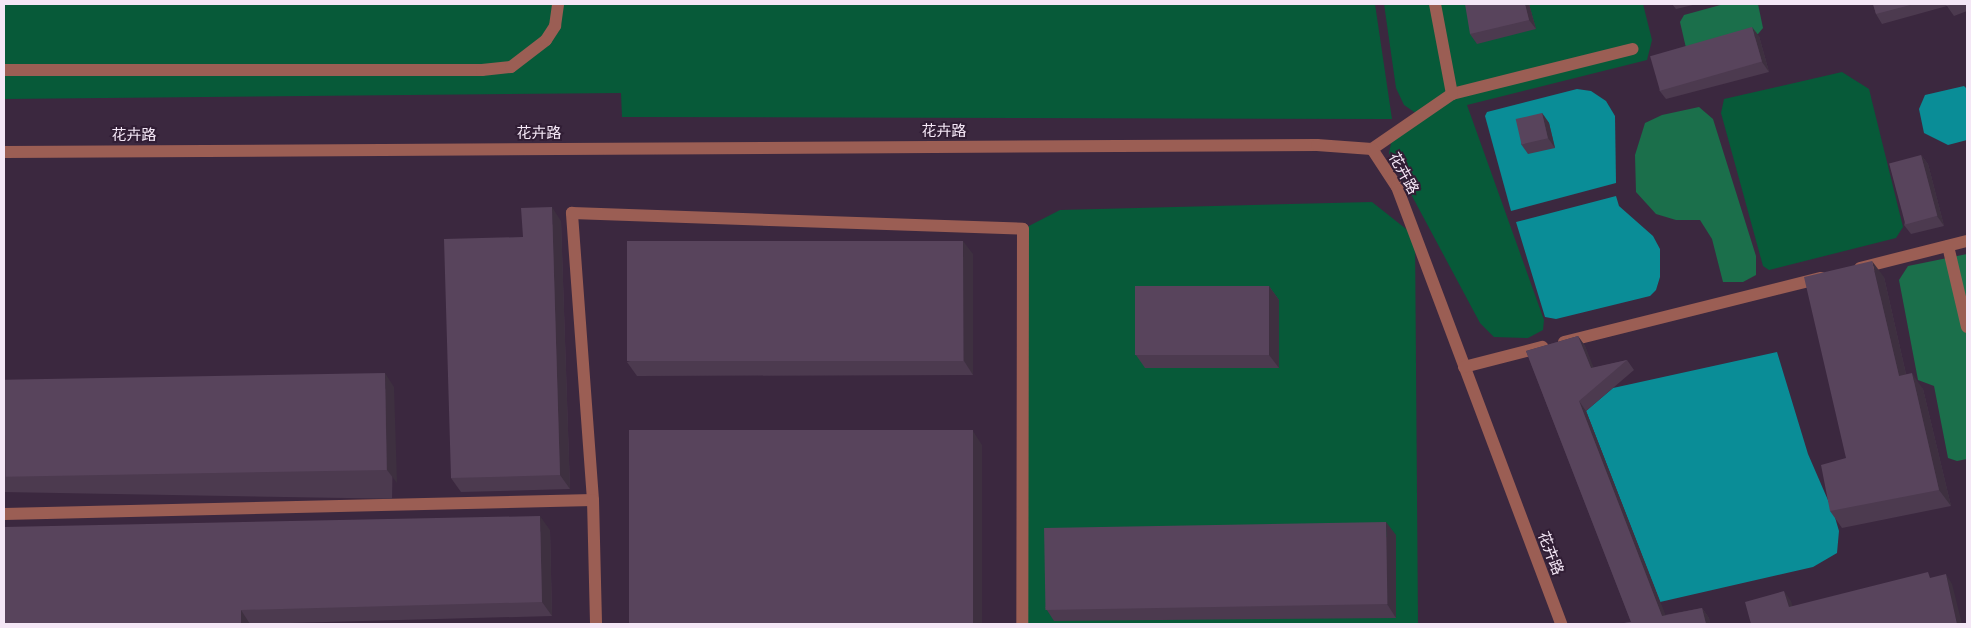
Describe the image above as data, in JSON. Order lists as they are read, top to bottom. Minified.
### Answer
{"streets":{"street":["花卉路"]}}
